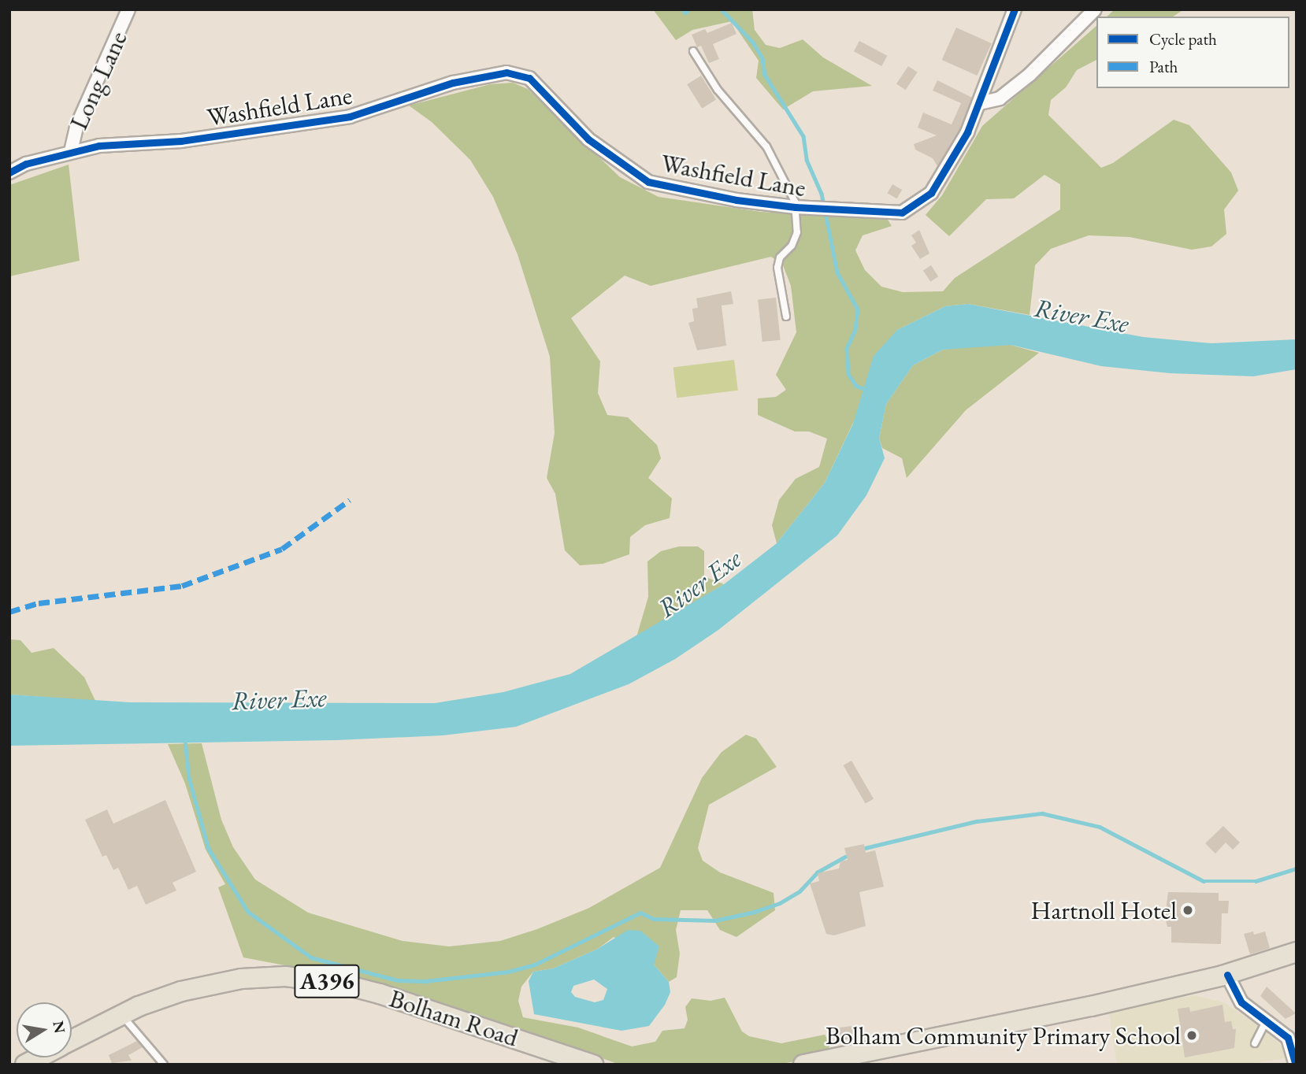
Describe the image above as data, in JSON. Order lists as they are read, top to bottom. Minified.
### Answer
{"streets":{"main road":["A396","Bolham Road"],"street":["Long Lane","Washfield Lane"]},"crossings":[["Long Lane","Washfield Lane"]],"water":["River Exe"],"places":["Hartnoll Hotel","Bolham Community Primary School"],"legend":["Cycle path","Path"],"north":"right"}
